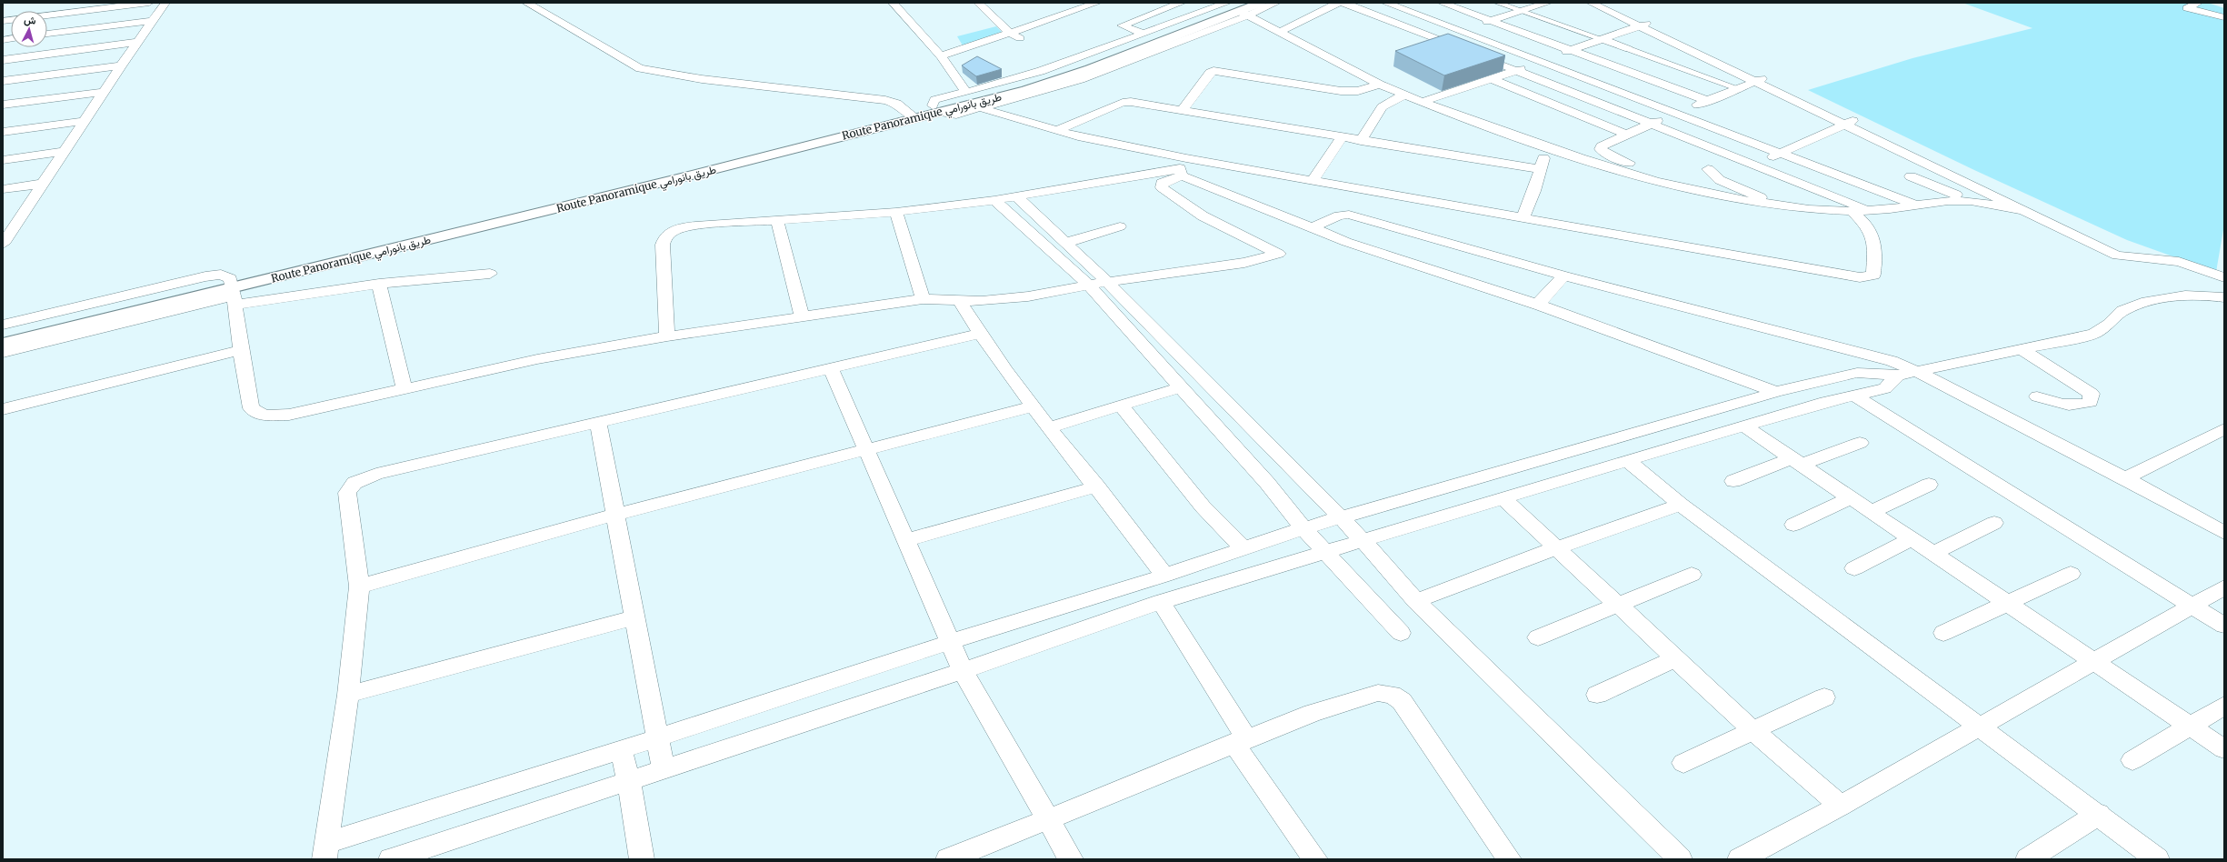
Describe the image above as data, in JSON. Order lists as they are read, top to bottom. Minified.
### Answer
{"streets":{"street":["Route Panoramique طريق بانورامي"]},"north":"top"}
